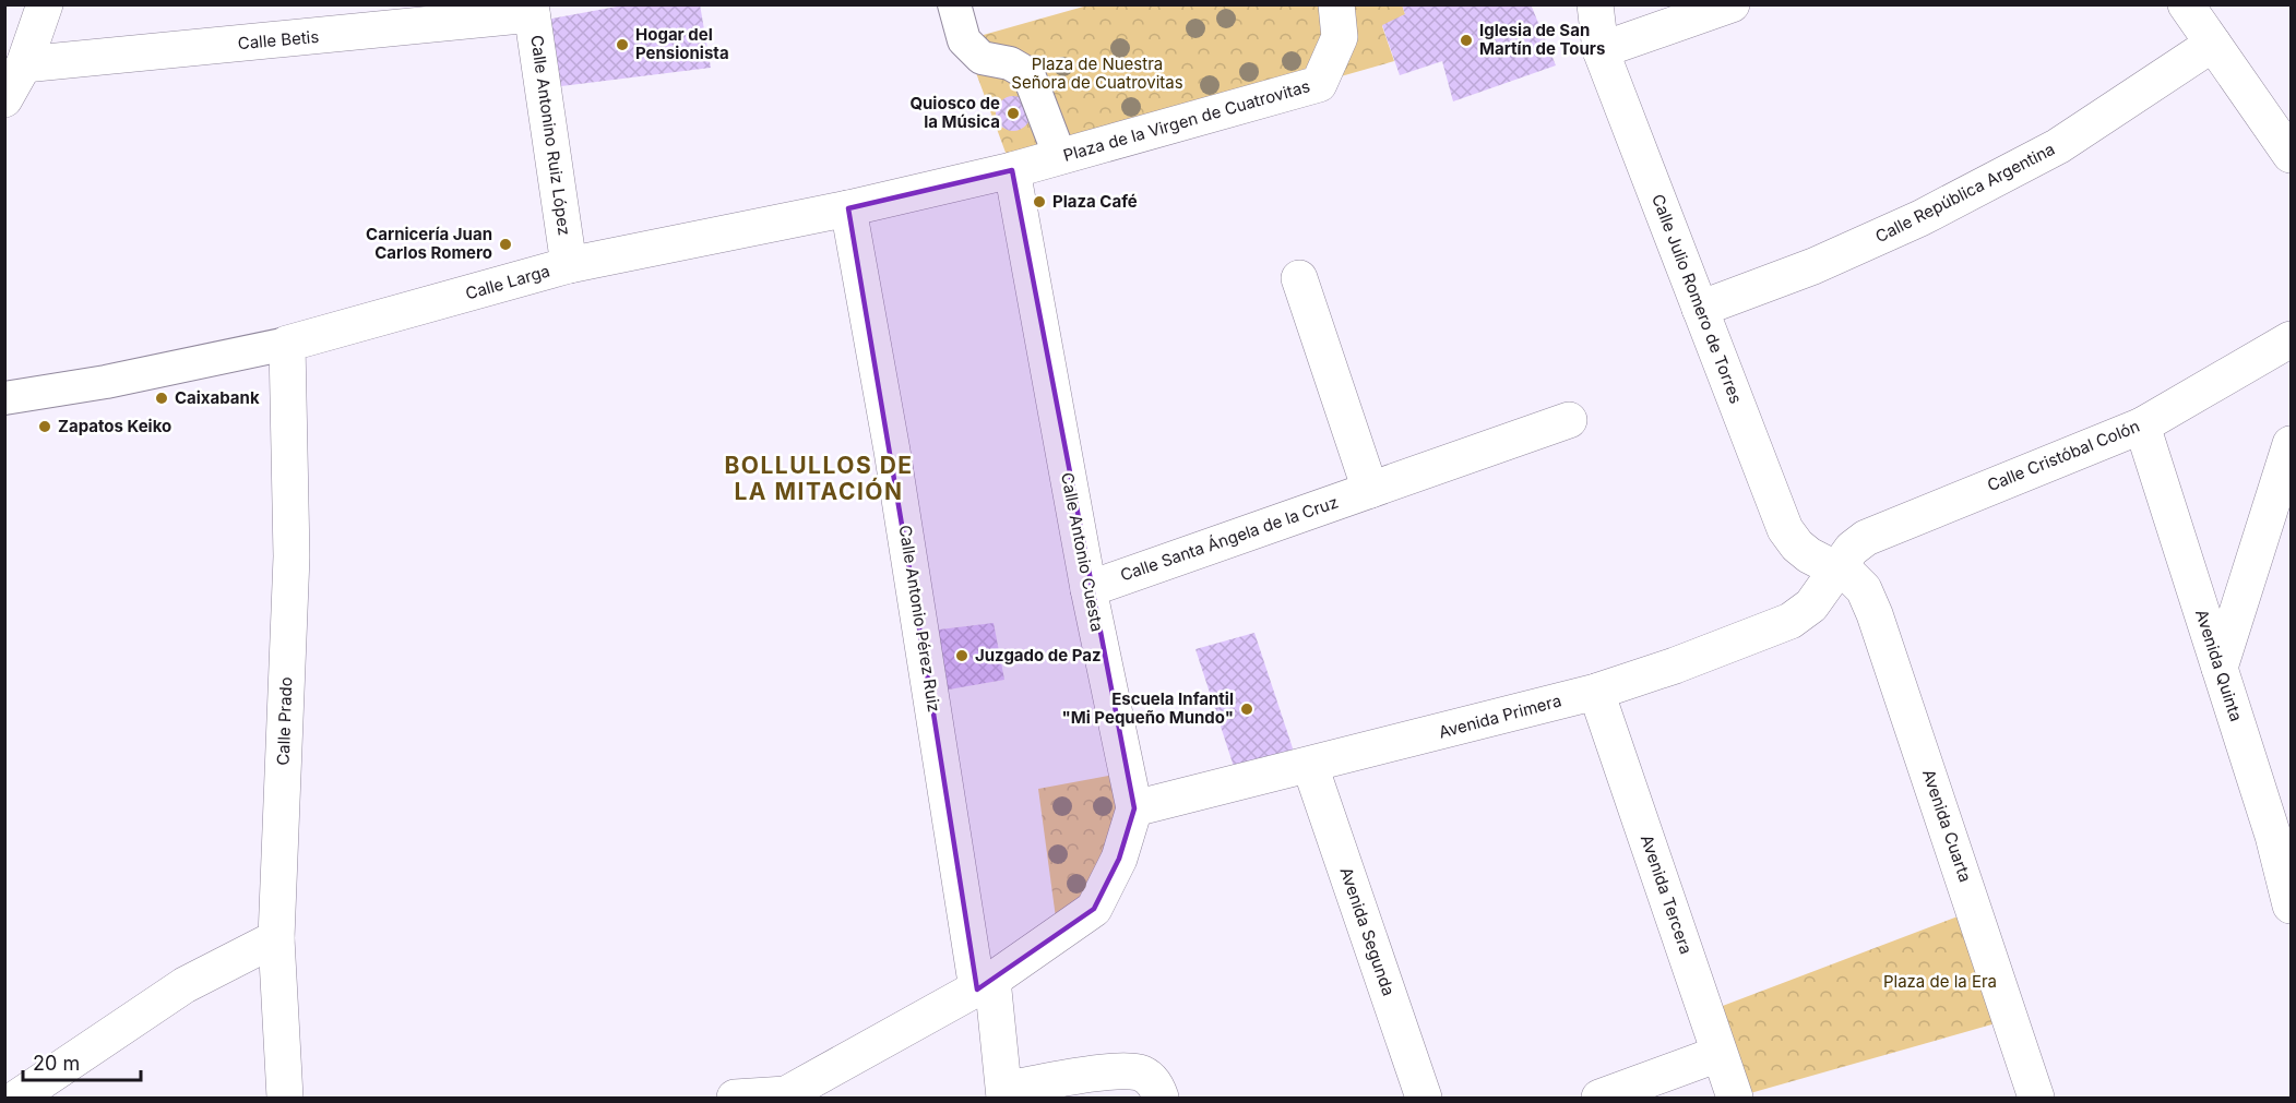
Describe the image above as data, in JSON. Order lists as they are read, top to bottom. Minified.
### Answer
{"streets":{"street":["Calle Betis","Plaza de la Virgen de Cuatrovitas","Calle Antonino Ruiz López","Calle República Argentina","Calle Larga","Calle Julio Romero de Torres","Calle Cristóbal Colón","Calle Santa Ángela de la Cruz","Calle Antonio Cuesta","Calle Antonio Pérez Ruiz","Avenida Quinta","Avenida Primera","Calle Prado","Avenida Cuarta","Avenida Tercera","Avenida Segunda"]},"crossings":[["Calle Betis","Calle Antonino Ruiz López"],["Plaza de la Virgen de Cuatrovitas","Calle Larga"],["Plaza de la Virgen de Cuatrovitas","Calle Antonio Cuesta"],["Calle Antonino Ruiz López","Calle Larga"],["Calle República Argentina","Calle Julio Romero de Torres"],["Calle Larga","Calle Antonio Cuesta"],["Calle Larga","Calle Antonio Pérez Ruiz"],["Calle Larga","Calle Prado"],["Calle Julio Romero de Torres","Calle Cristóbal Colón"],["Calle Julio Romero de Torres","Avenida Primera"],["Calle Julio Romero de Torres","Avenida Cuarta"],["Calle Cristóbal Colón","Avenida Quinta"],["Calle Cristóbal Colón","Avenida Primera"],["Calle Cristóbal Colón","Avenida Cuarta"],["Calle Santa Ángela de la Cruz","Calle Antonio Cuesta"],["Calle Antonio Cuesta","Calle Antonio Pérez Ruiz"],["Calle Antonio Cuesta","Avenida Primera"],["Avenida Primera","Avenida Cuarta"],["Avenida Primera","Avenida Tercera"],["Avenida Primera","Avenida Segunda"]],"districts":["BOLLULLOS DE LA MITACIÓN"],"parks":["Plaza de Nuestra Señora de Cuatrovitas","Plaza de la Era"],"places":["Iglesia de San Martín de Tours","Hogar del Pensionista","Quiosco de la Música","Plaza Café","Carnicería Juan Carlos Romero","Caixabank","Zapatos Keiko","Juzgado de Paz","Escuela Infantil \"Mi Pequeño Mundo\""],"scale_bar":"20 m"}
